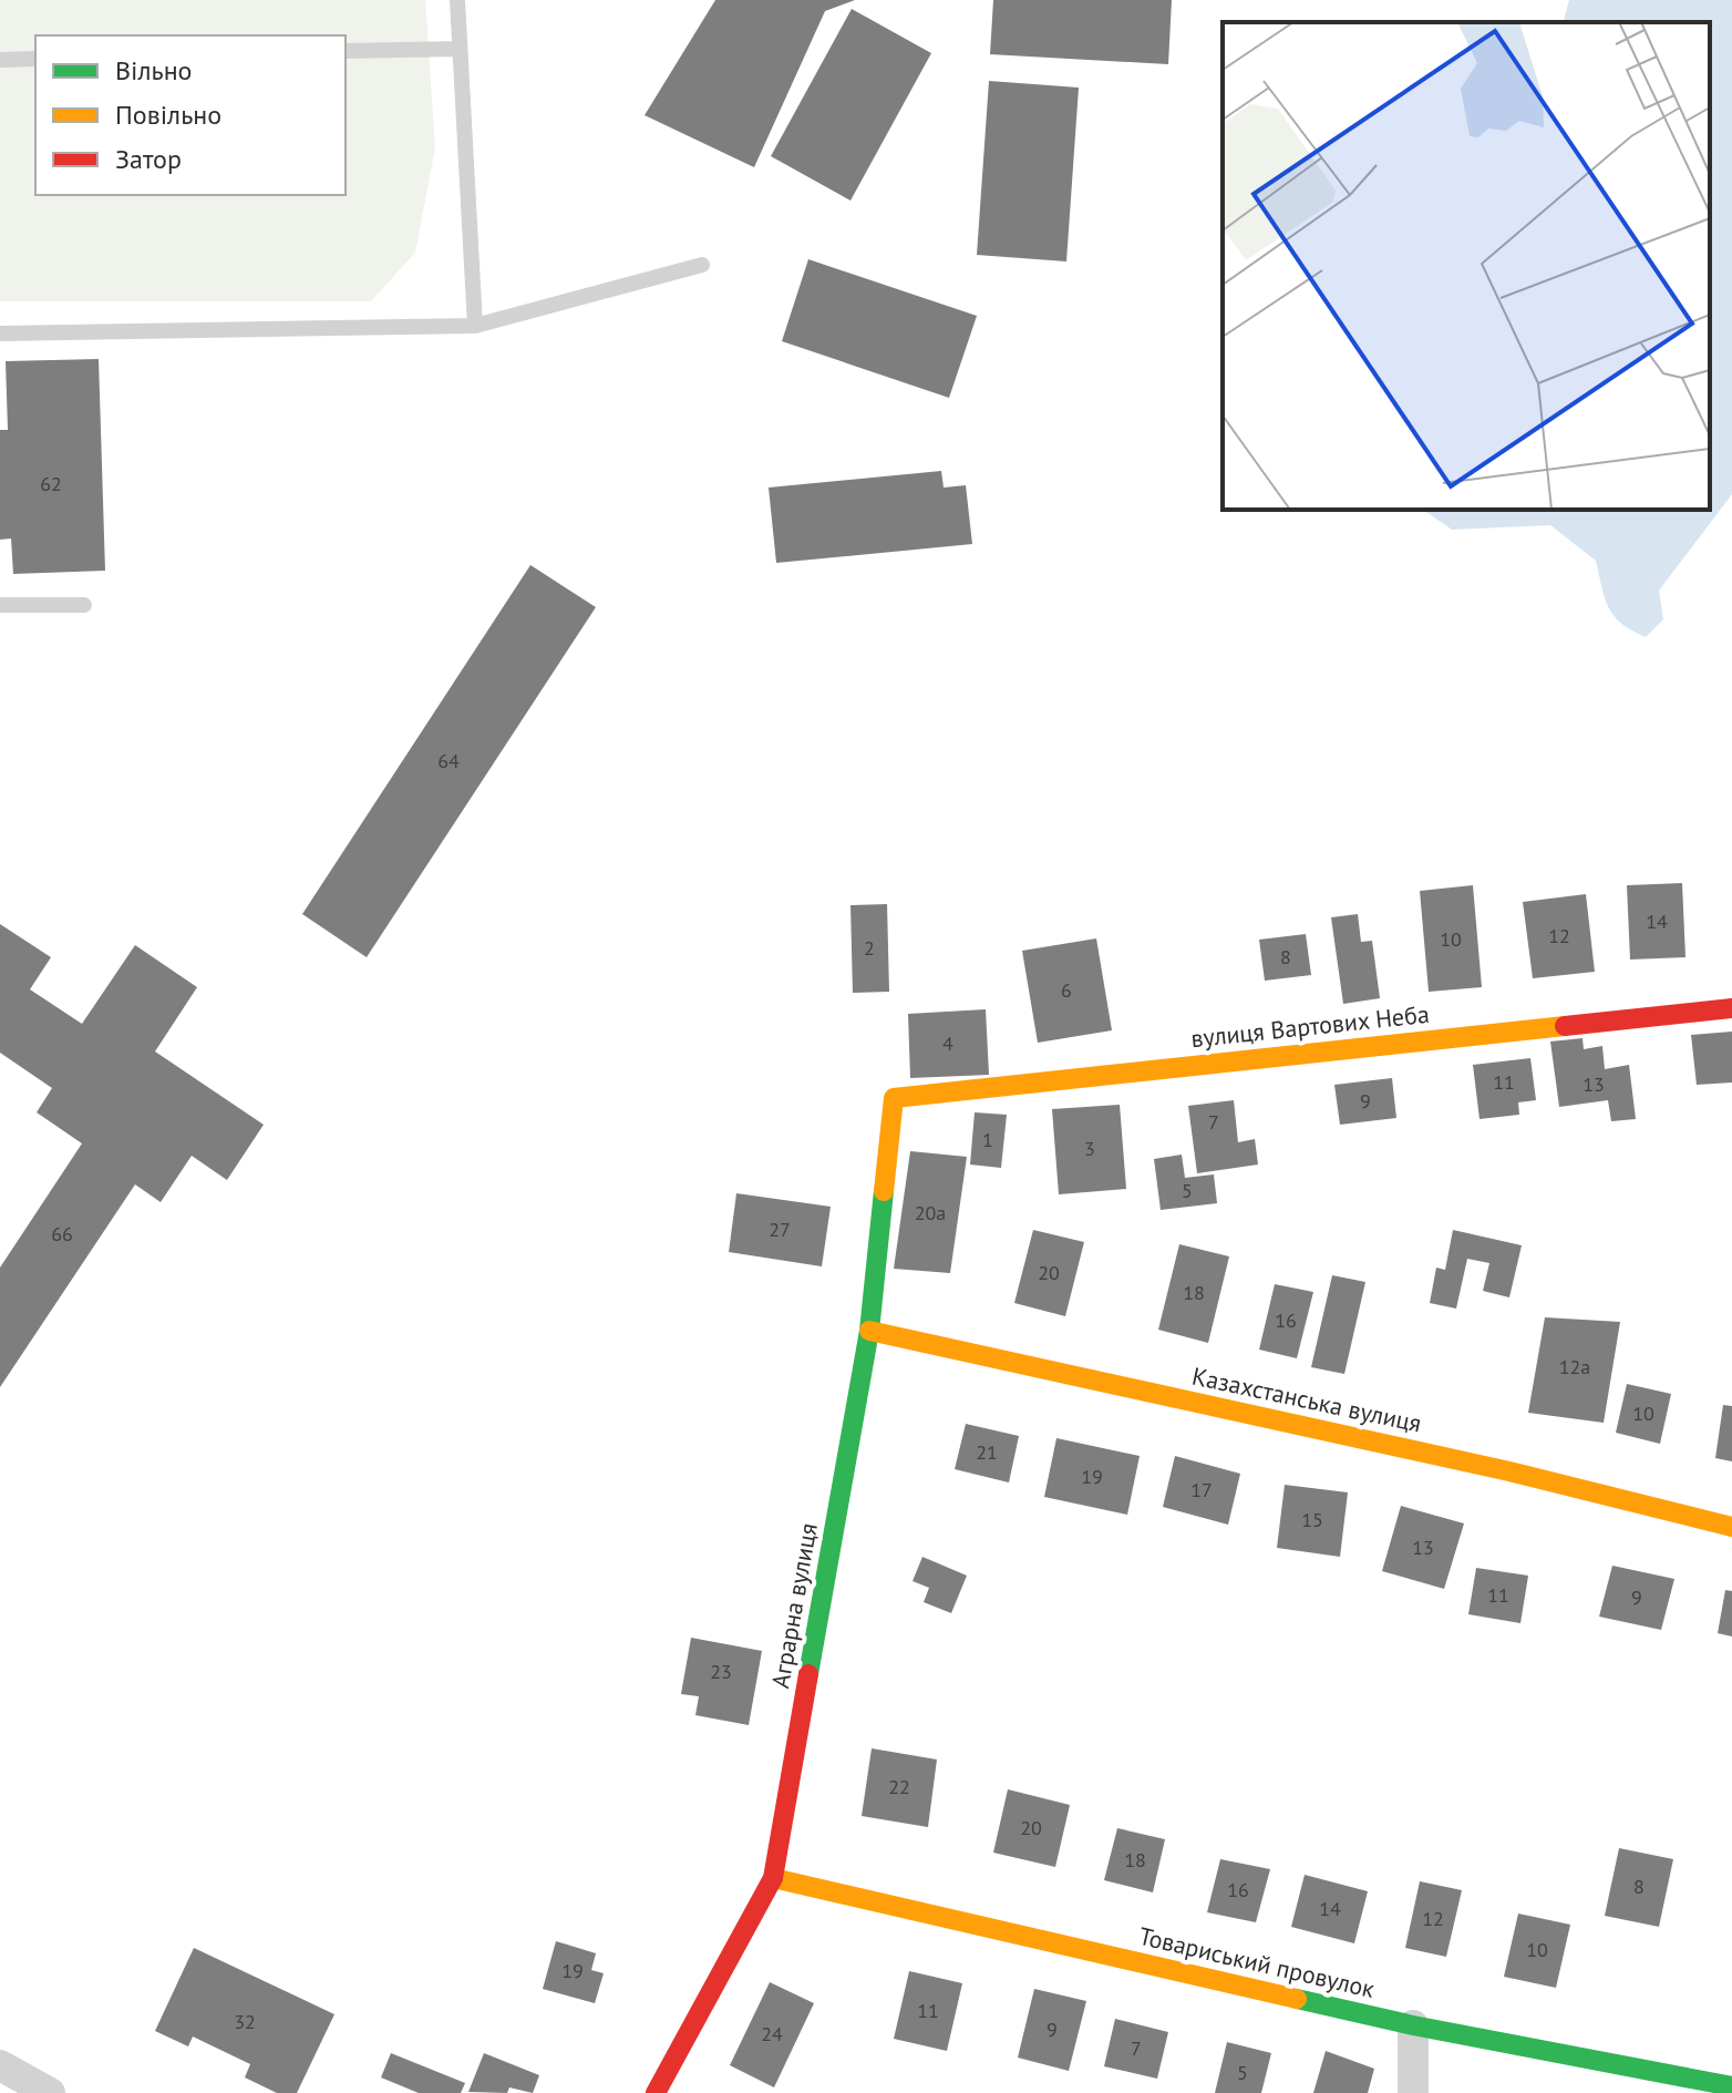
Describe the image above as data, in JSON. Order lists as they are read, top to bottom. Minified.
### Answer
{"streets":{"street":["вулиця Вартових Неба","Казахстанська вулиця","Аграрна вулиця","Товариський провулок"]},"crossings":[["вулиця Вартових Неба","Аграрна вулиця"],["Казахстанська вулиця","Аграрна вулиця"],["Аграрна вулиця","Товариський провулок"]],"house_numbers":["62","64","14","12","10","2","8","6","4","11","13","9","7","1","3","5","20а","27","66","20","18","16","12а","10","21","19","17","15","13","11","9","23","22","20","18","8","16","14","12","10","19","11","32","9","24","7","5"],"legend":["Вільно","Повільно","Затор"]}
